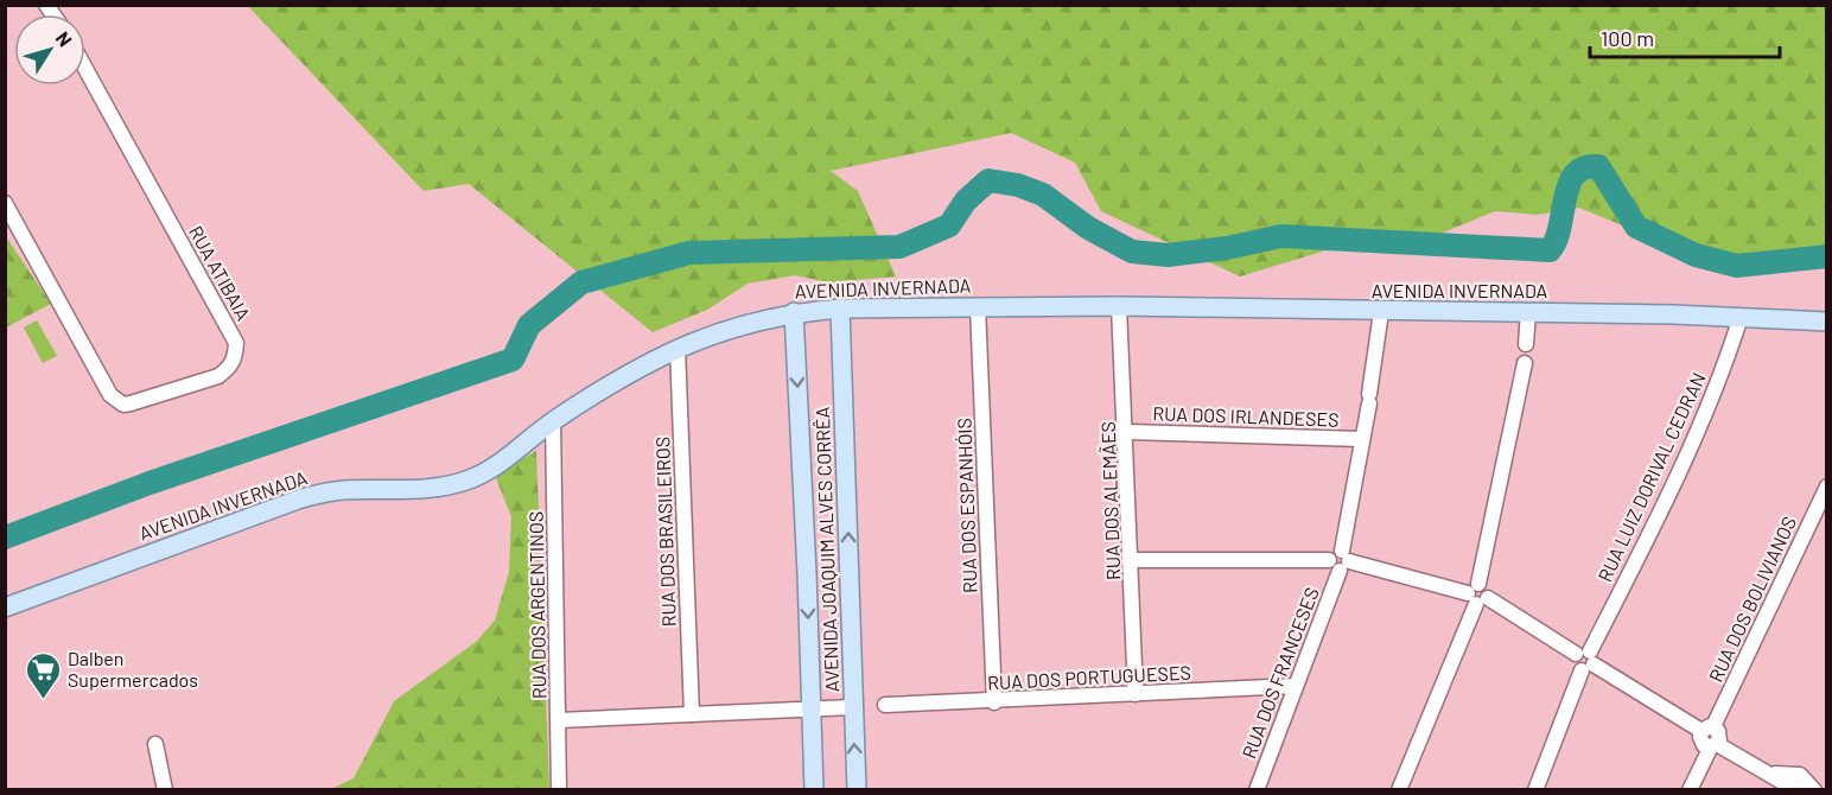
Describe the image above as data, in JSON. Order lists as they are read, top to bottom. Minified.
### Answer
{"streets":{"main road":["AVENIDA INVERNADA","AVENIDA JOAQUIM ALVES CORRÊA"],"street":["RUA ATIBAIA","RUA DOS IRLANDESES","RUA LUIZ DORIVAL CEDRAN","RUA DOS ALEMÃES","RUA DOS ESPANHÓIS","RUA DOS BRASILEIROS","RUA DOS BOLIVIANOS","RUA DOS ARGENTINOS","RUA DOS FRANCESES","RUA DOS PORTUGUESES"]},"crossings":[["AVENIDA INVERNADA","RUA LUIZ DORIVAL CEDRAN"],["AVENIDA INVERNADA","RUA DOS ALEMÃES"],["AVENIDA INVERNADA","RUA DOS ESPANHÓIS"],["AVENIDA INVERNADA","RUA DOS BRASILEIROS"],["AVENIDA INVERNADA","AVENIDA JOAQUIM ALVES CORRÊA"],["AVENIDA INVERNADA","RUA DOS ARGENTINOS"],["AVENIDA INVERNADA","RUA DOS FRANCESES"],["RUA DOS IRLANDESES","RUA DOS ALEMÃES"],["RUA DOS IRLANDESES","RUA DOS FRANCESES"],["RUA DOS ALEMÃES","RUA DOS PORTUGUESES"],["RUA DOS ESPANHÓIS","RUA DOS PORTUGUESES"],["RUA DOS FRANCESES","RUA DOS PORTUGUESES"]],"places":{"supermarket":["Dalben Supermercados"]},"scale_bar":"100 m","north":"top right"}
